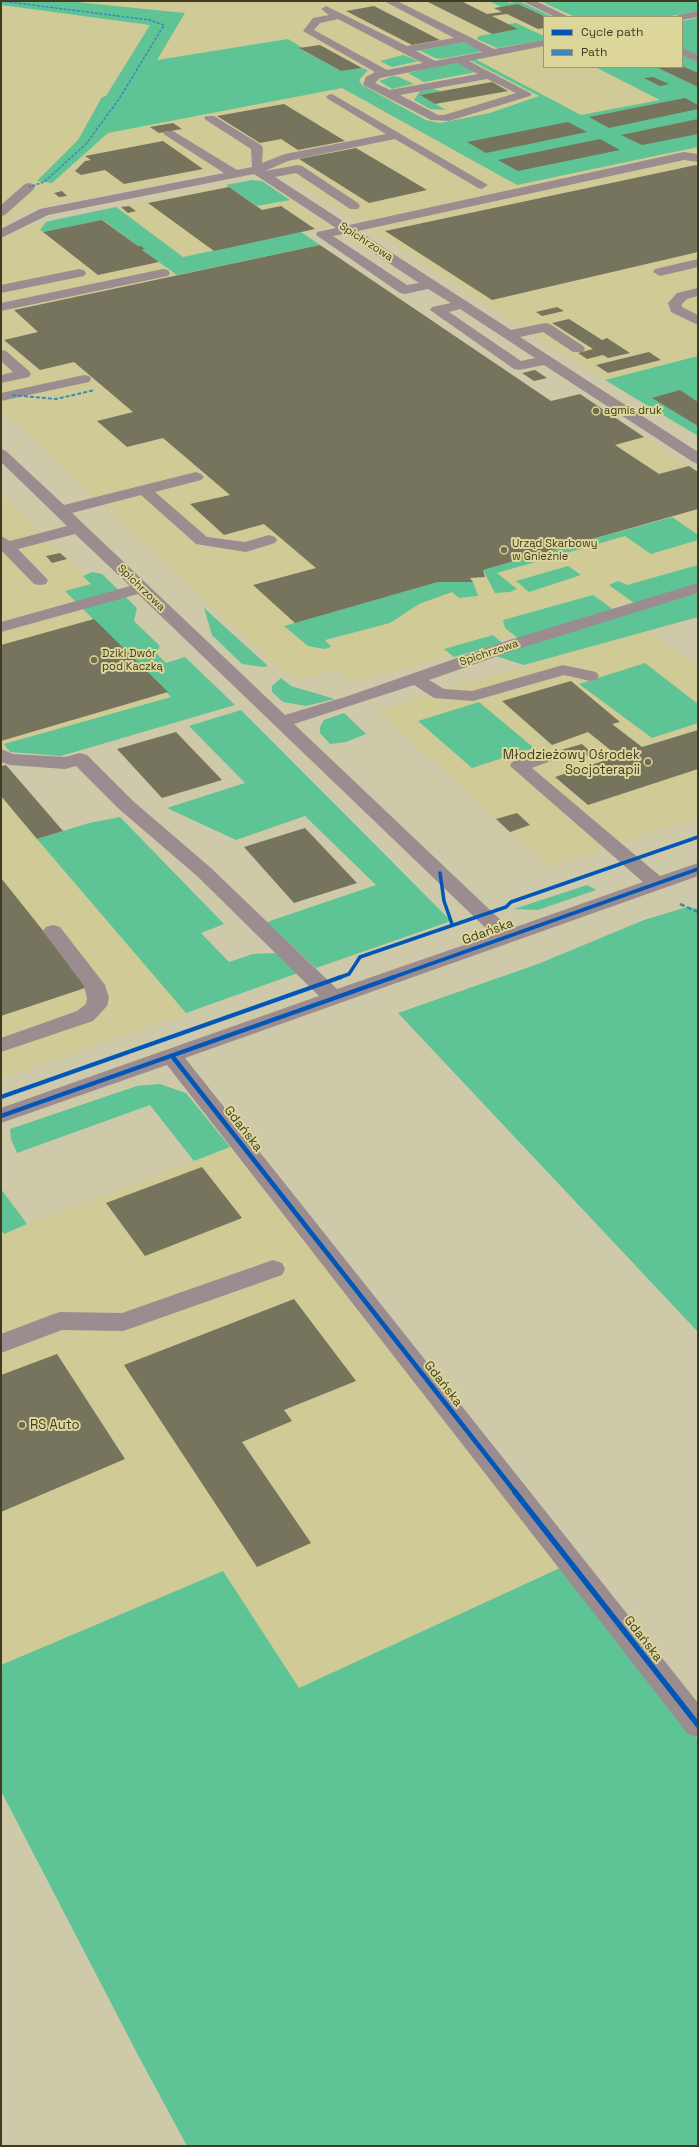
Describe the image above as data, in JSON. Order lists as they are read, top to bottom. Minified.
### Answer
{"streets":{"street":["Spichrzowa","Gdańska"]},"crossings":[["Spichrzowa","Gdańska"]],"places":["agmis druk","Urząd Skarbowy w Gnieźnie","Dziki Dwór pod Kaczką","Młodzieżowy Ośrodek Socjoterapii","RS Auto"],"legend":["Cycle path","Path"]}
